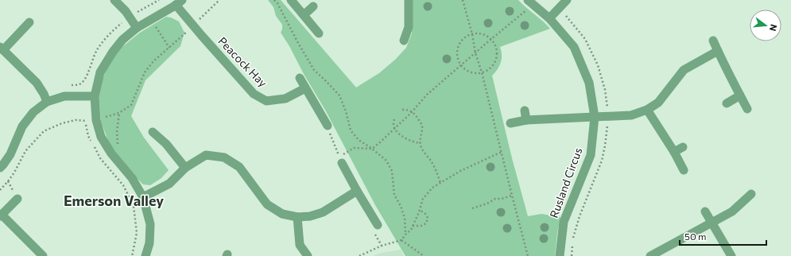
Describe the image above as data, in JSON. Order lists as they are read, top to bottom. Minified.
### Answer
{"streets":{"street":["Peacock Hay","Rusland Circus"]},"districts":["Emerson Valley"],"scale_bar":"50 m","north":"right"}
